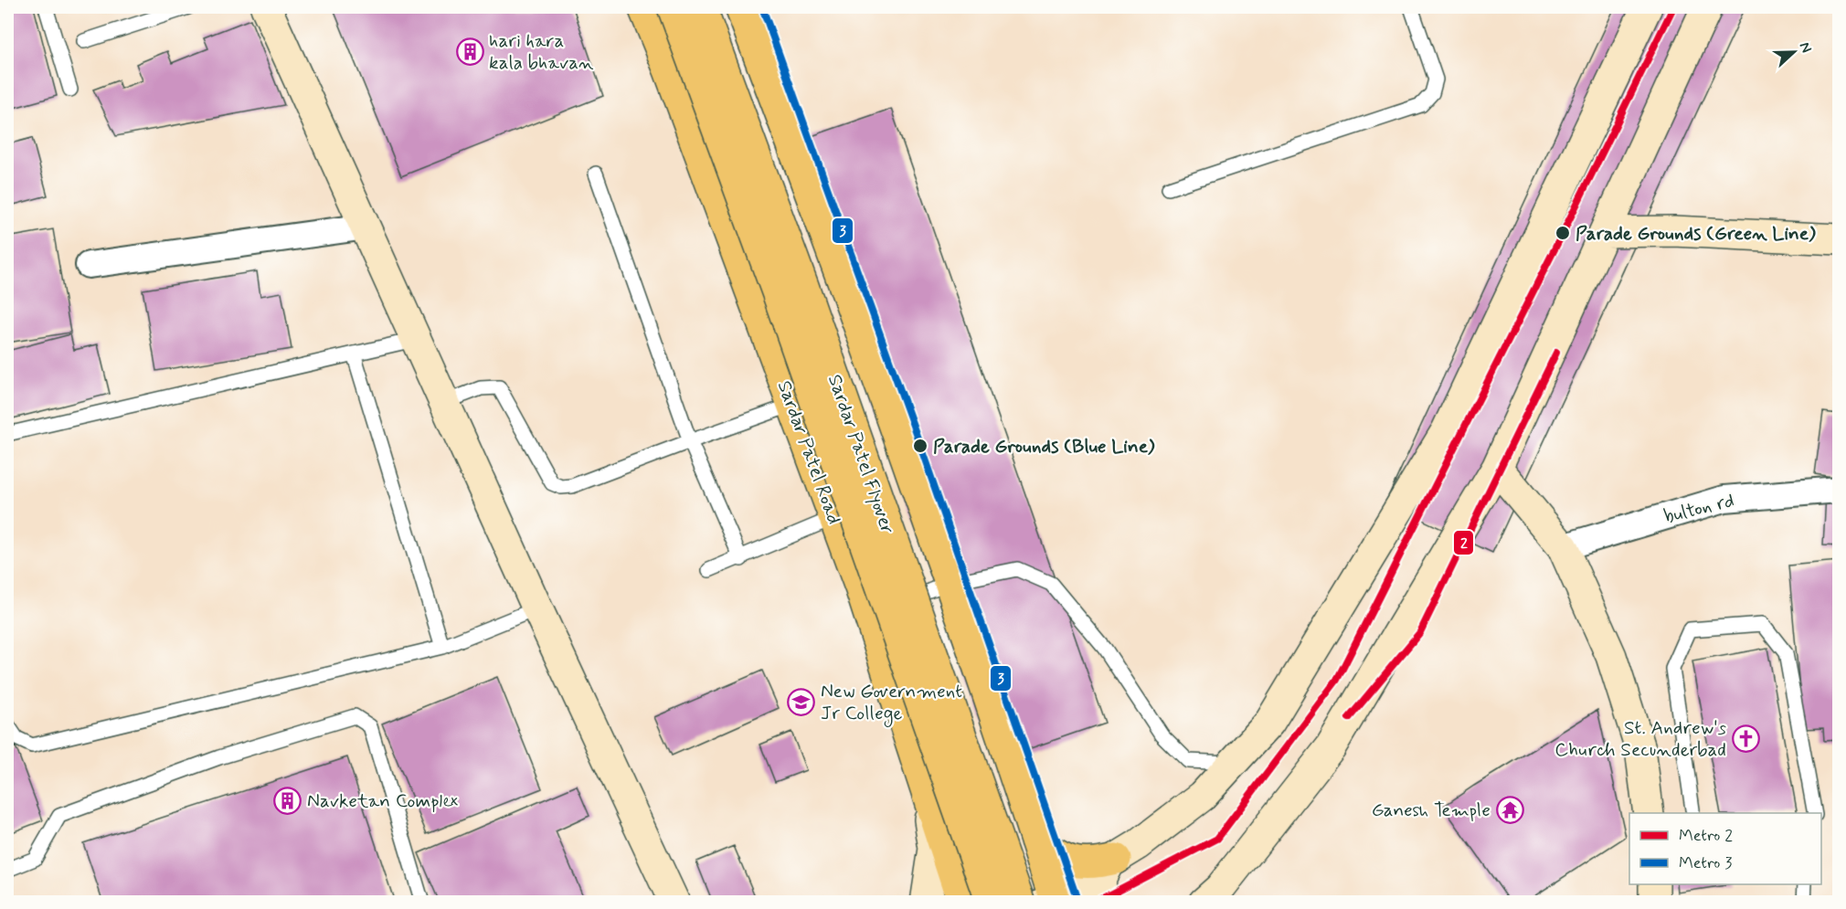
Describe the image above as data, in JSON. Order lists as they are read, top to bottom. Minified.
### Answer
{"streets":{"main road":["Sardar Patel Road","Sardar Patel Flyover"],"street":["bulton rd"]},"places":{"building":["hari hara kala bhavan","Navketan Complex"],"other":["Parade Grounds (Green Line)","Parade Grounds (Blue Line)"],"school or university":["New Government Jr College"],"church":["St. Andrew's Church Secunderbad"],"temple":["Ganesh Temple"]},"lines":["metro line 2","metro line 3"],"legend":["Metro 2","Metro 3"],"north":"right"}
